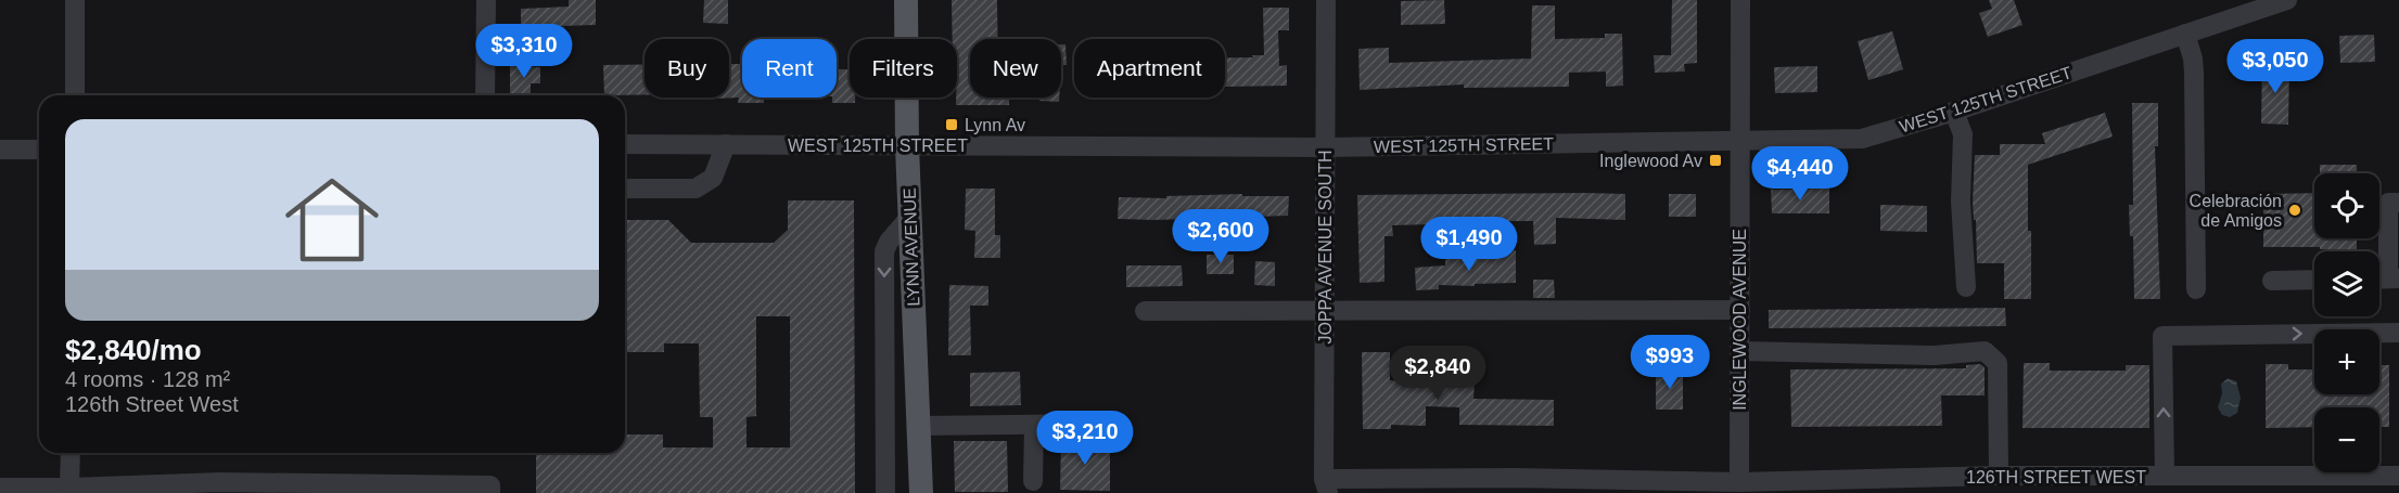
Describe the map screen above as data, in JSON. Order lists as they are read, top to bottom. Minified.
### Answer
{"streets":{"main road":["LYNN AVENUE"],"street":["WEST 125TH STREET","JOPPA AVENUE SOUTH","INGLEWOOD AVENUE","126TH STREET WEST"]},"crossings":[["WEST 125TH STREET","LYNN AVENUE"],["WEST 125TH STREET","JOPPA AVENUE SOUTH"],["WEST 125TH STREET","INGLEWOOD AVENUE"],["JOPPA AVENUE SOUTH","126TH STREET WEST"],["INGLEWOOD AVENUE","126TH STREET WEST"]],"places":{"transit":["Lynn Av","Inglewood Av"],"other":["Celebración de Amigos"]},"page":{"price":["$3,310","$3,050","$4,440","$2,600","$1,490","$993","$2,840","$3,210"],"chip":["Buy","Rent","Filters","New","Apartment"],"list":[{"name":"$2,840/mo","note":"4 rooms · 128 m² · 126th Street West"}],"map_buttons":["+","−"]}}
